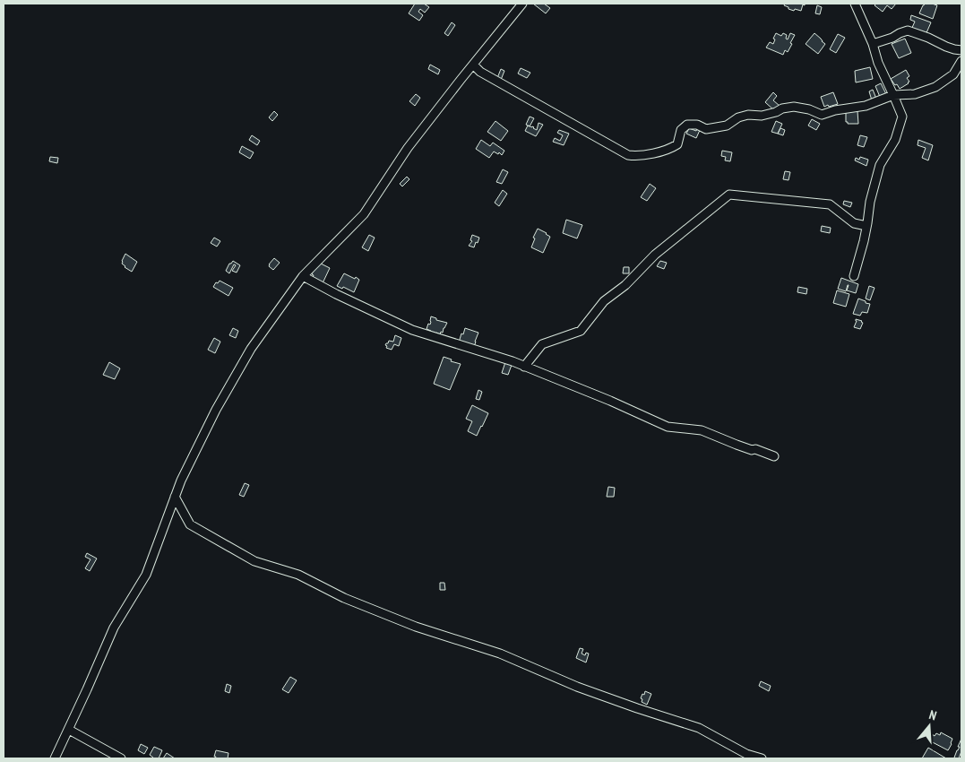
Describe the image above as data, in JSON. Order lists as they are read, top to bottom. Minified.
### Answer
{"north":"top"}
